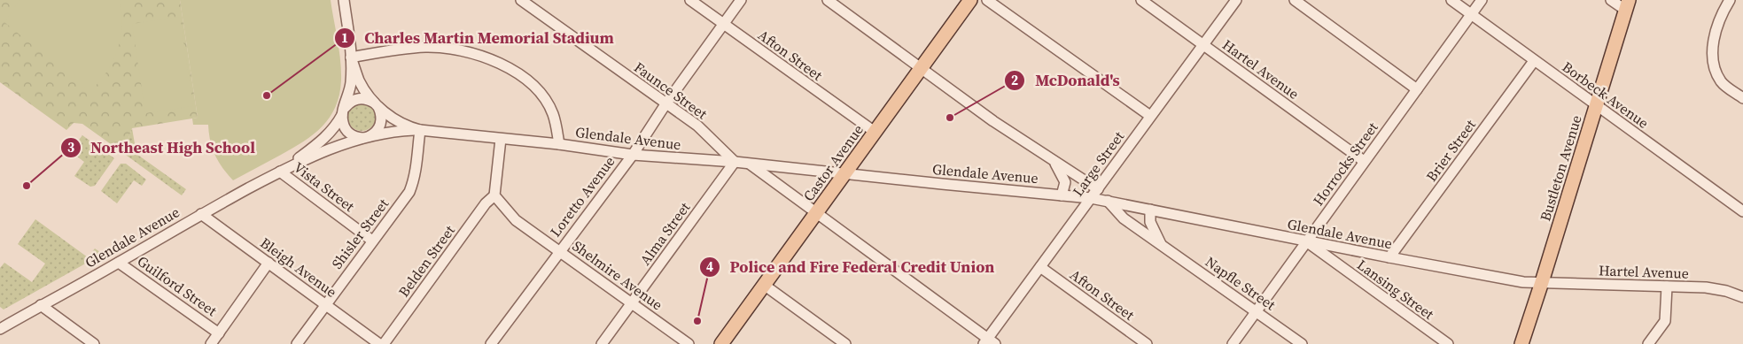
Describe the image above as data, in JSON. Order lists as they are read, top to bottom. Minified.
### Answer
{"streets":{"main road":["Castor Avenue","Bustleton Avenue"],"street":["Afton Street","Hartel Avenue","Faunce Street","Borbeck Avenue","Glendale Avenue","Brier Street","Large Street","Horrocks Street","Vista Street","Loretto Avenue","Shisler Street","Alma Street","Belden Street","Bleigh Avenue","Shelmire Avenue","Napfle Street","Guilford Street","Lansing Street"]},"crossings":[["Afton Street","Castor Avenue"],["Afton Street","Large Street"],["Afton Street","Loretto Avenue"],["Hartel Avenue","Glendale Avenue"],["Hartel Avenue","Large Street"],["Hartel Avenue","Horrocks Street"],["Hartel Avenue","Bustleton Avenue"],["Faunce Street","Glendale Avenue"],["Faunce Street","Loretto Avenue"],["Faunce Street","Alma Street"],["Borbeck Avenue","Brier Street"],["Borbeck Avenue","Horrocks Street"],["Borbeck Avenue","Bustleton Avenue"],["Glendale Avenue","Brier Street"],["Glendale Avenue","Castor Avenue"],["Glendale Avenue","Large Street"],["Glendale Avenue","Horrocks Street"],["Glendale Avenue","Bustleton Avenue"],["Glendale Avenue","Vista Street"],["Glendale Avenue","Loretto Avenue"],["Glendale Avenue","Shisler Street"],["Glendale Avenue","Alma Street"],["Glendale Avenue","Bleigh Avenue"],["Glendale Avenue","Napfle Street"],["Glendale Avenue","Guilford Street"],["Glendale Avenue","Lansing Street"],["Horrocks Street","Napfle Street"],["Horrocks Street","Lansing Street"],["Vista Street","Shisler Street"],["Loretto Avenue","Shelmire Avenue"],["Shisler Street","Bleigh Avenue"],["Alma Street","Shelmire Avenue"],["Belden Street","Shelmire Avenue"]],"places":["Charles Martin Memorial Stadium","McDonald's","Northeast High School","Police and Fire Federal Credit Union"]}
